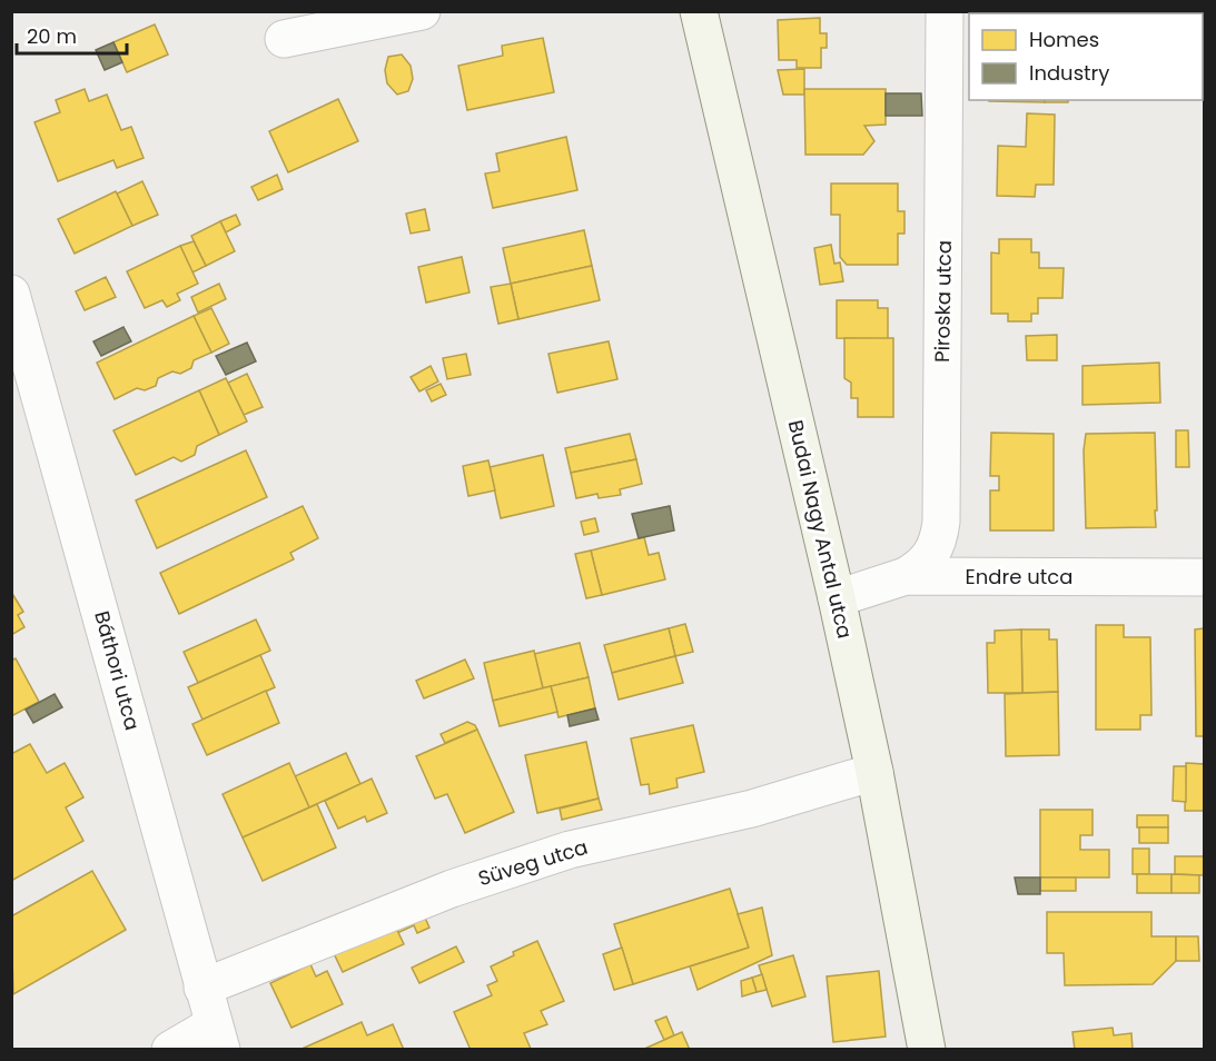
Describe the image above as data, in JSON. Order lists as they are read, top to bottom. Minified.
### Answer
{"streets":{"street":["Piroska utca","Budai Nagy Antal utca","Endre utca","Báthori utca","Süveg utca"]},"crossings":[["Piroska utca","Endre utca"],["Budai Nagy Antal utca","Endre utca"],["Budai Nagy Antal utca","Süveg utca"],["Báthori utca","Süveg utca"]],"legend":["Homes","Industry"],"scale_bar":"20 m"}
